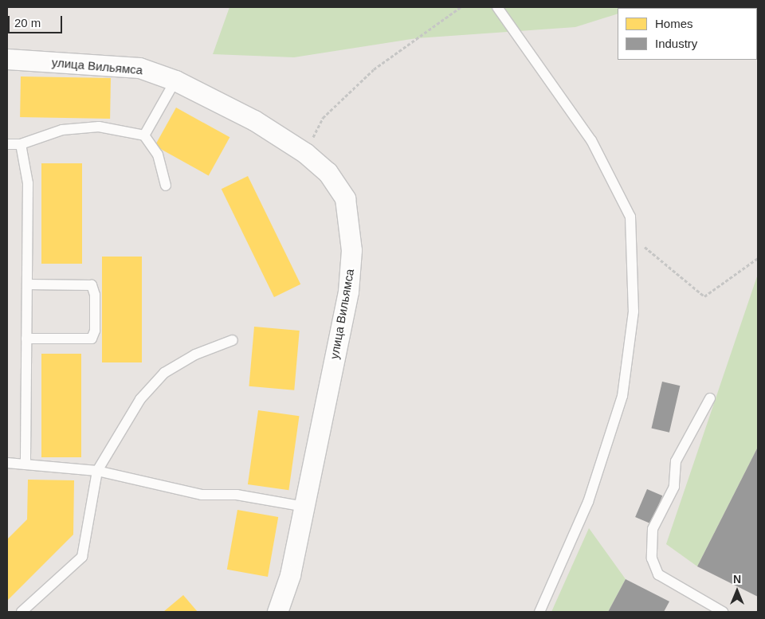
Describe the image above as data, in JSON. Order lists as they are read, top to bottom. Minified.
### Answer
{"streets":{"street":["улица Вильямса"]},"legend":["Homes","Industry"],"scale_bar":"20 m","north":"top"}
